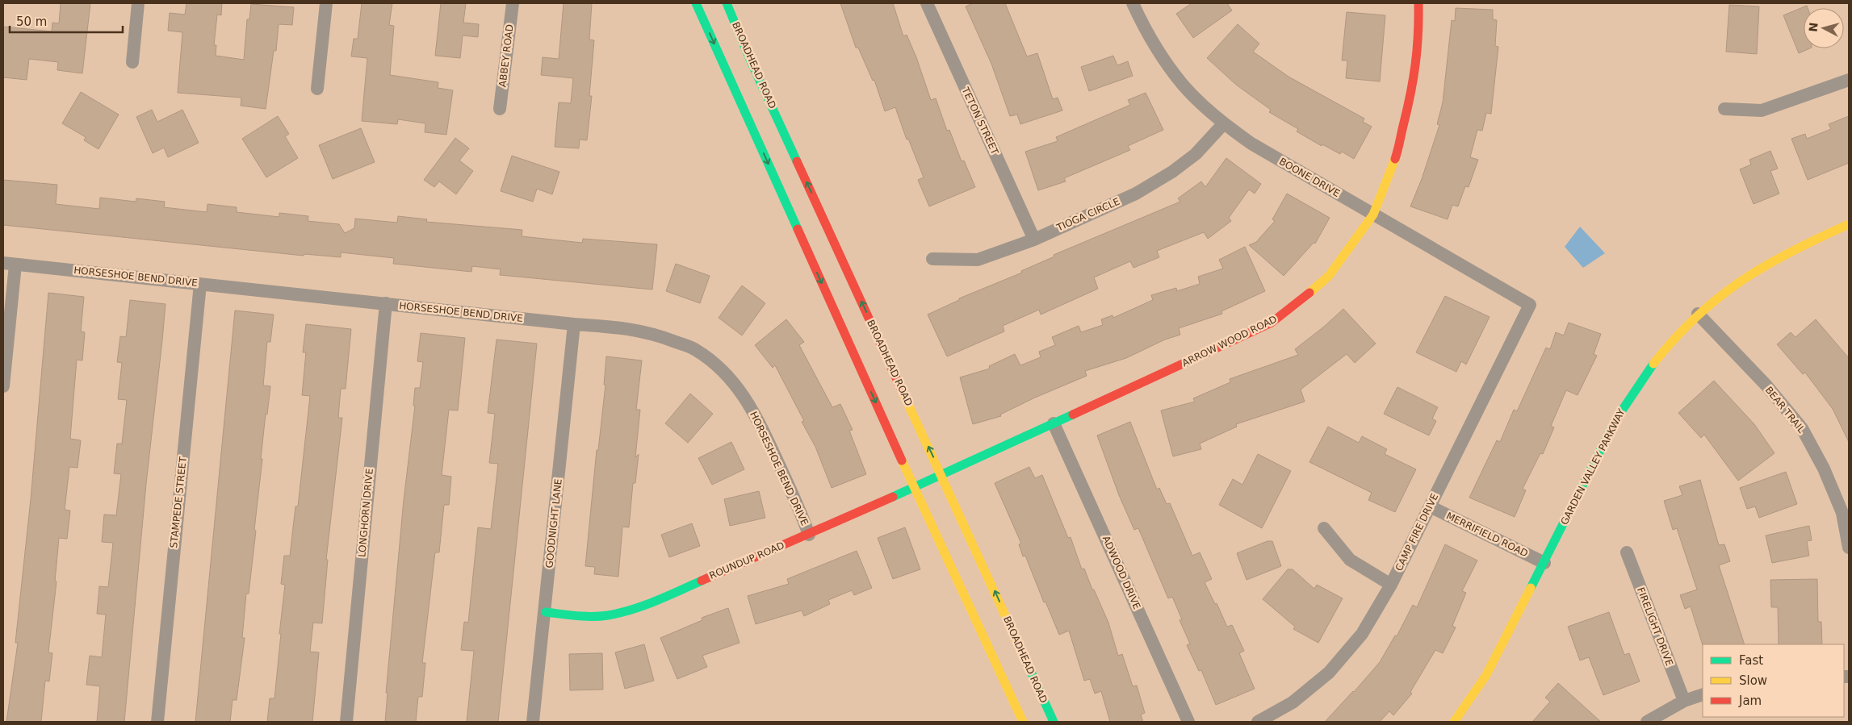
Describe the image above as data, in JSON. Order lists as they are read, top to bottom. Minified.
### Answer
{"streets":{"street":["ABBEY ROAD","BROADHEAD ROAD","TETON STREET","BOONE DRIVE","TIOGA CIRCLE","HORSESHOE BEND DRIVE","ARROW WOOD ROAD","BEAR TRAIL","GARDEN VALLEY PARKWAY","STAMPEDE STREET","LONGHORN DRIVE","GOODNIGHT LANE","CAMP FIRE DRIVE","MERRIFIELD ROAD","ROUNDUP ROAD","ADWOOD DRIVE","FIRELIGHT DRIVE"]},"crossings":[["BROADHEAD ROAD","ARROW WOOD ROAD"],["BROADHEAD ROAD","ROUNDUP ROAD"],["TETON STREET","TIOGA CIRCLE"],["BOONE DRIVE","TIOGA CIRCLE"],["BOONE DRIVE","ARROW WOOD ROAD"],["BOONE DRIVE","CAMP FIRE DRIVE"],["HORSESHOE BEND DRIVE","STAMPEDE STREET"],["HORSESHOE BEND DRIVE","LONGHORN DRIVE"],["HORSESHOE BEND DRIVE","GOODNIGHT LANE"],["HORSESHOE BEND DRIVE","ROUNDUP ROAD"],["ARROW WOOD ROAD","ROUNDUP ROAD"],["ARROW WOOD ROAD","ADWOOD DRIVE"],["BEAR TRAIL","GARDEN VALLEY PARKWAY"],["GARDEN VALLEY PARKWAY","MERRIFIELD ROAD"],["GOODNIGHT LANE","ROUNDUP ROAD"],["CAMP FIRE DRIVE","MERRIFIELD ROAD"]],"legend":["Fast","Slow","Jam"],"scale_bar":"50 m","north":"left"}
